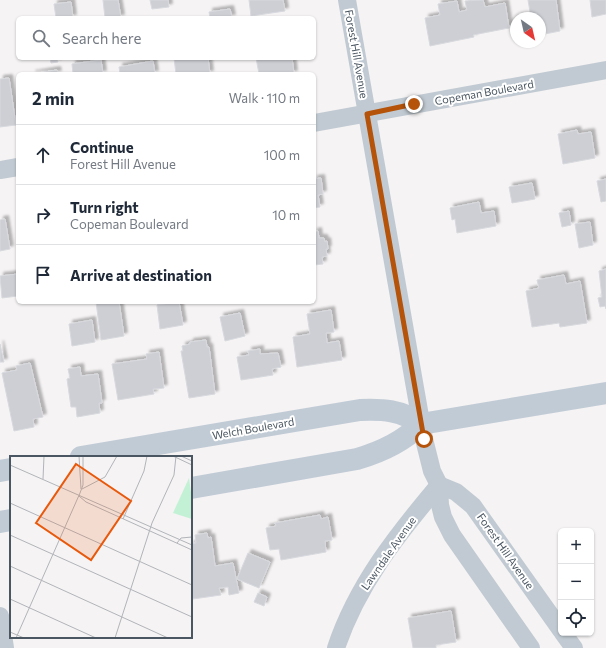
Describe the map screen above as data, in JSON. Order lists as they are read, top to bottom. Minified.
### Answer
{"streets":{"main road":["Welch Boulevard"],"street":["Forest Hill Avenue","Copeman Boulevard","Lawndale Avenue"]},"crossings":[["Forest Hill Avenue","Copeman Boulevard"],["Forest Hill Avenue","Welch Boulevard"],["Forest Hill Avenue","Lawndale Avenue"]],"north":"bottom right","page":{"search":"Search here","heading":["2 min","Walk · 110 m"],"list":[["Continue","Forest Hill Avenue","100 m"],["Turn right","Copeman Boulevard","10 m"],"Arrive at destination"],"map_buttons":["+","−"]}}
